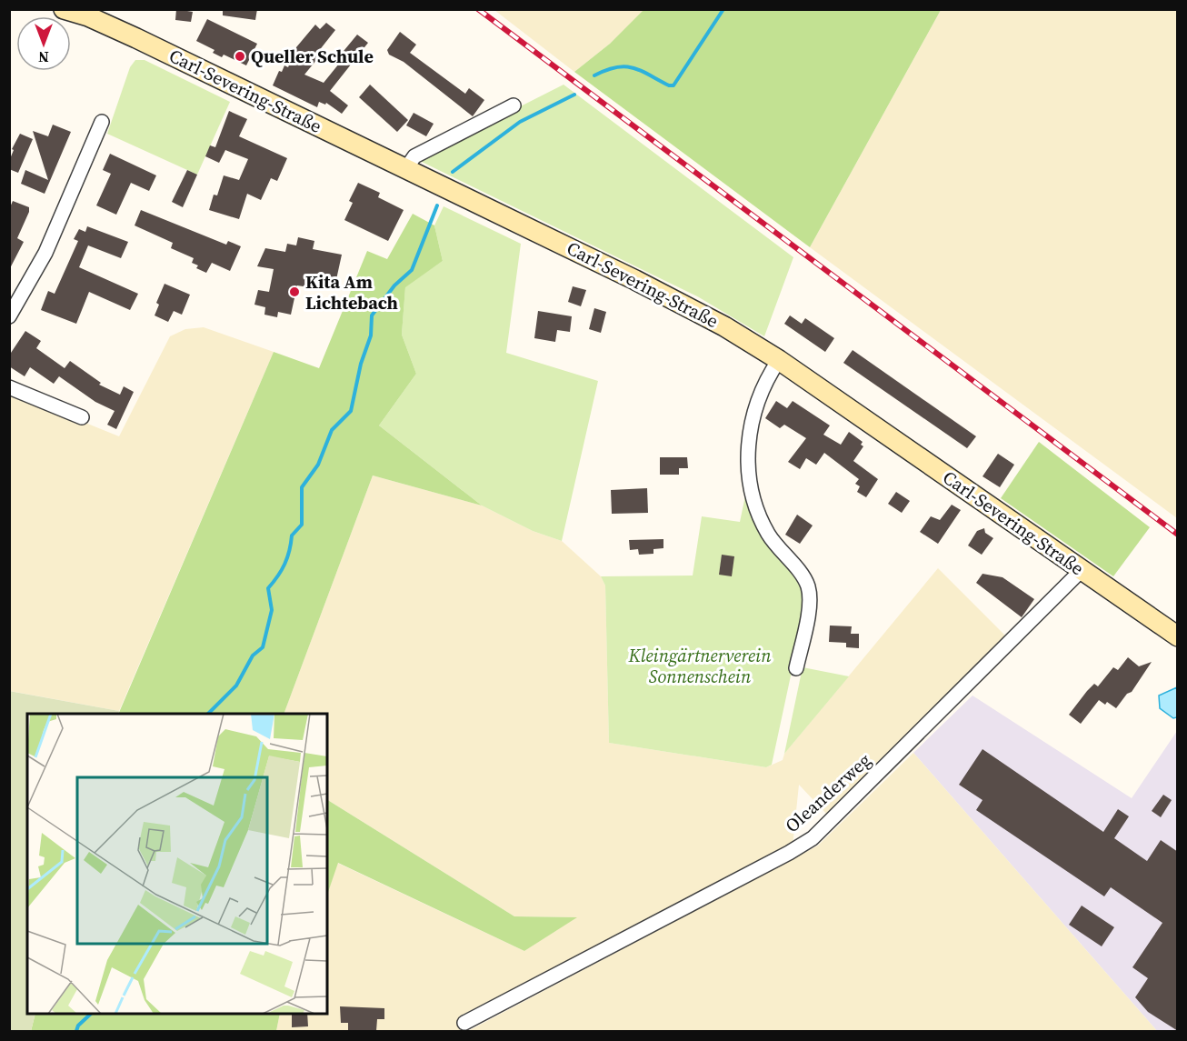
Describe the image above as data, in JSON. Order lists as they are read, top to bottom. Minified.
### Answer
{"streets":{"street":["Carl-Severing-Straße","Oleanderweg"]},"crossings":[["Carl-Severing-Straße","Oleanderweg"]],"parks":["Kleingärtnerverein Sonnenschein"],"places":["Queller Schule","Kita Am Lichtebach"],"north":"bottom"}
